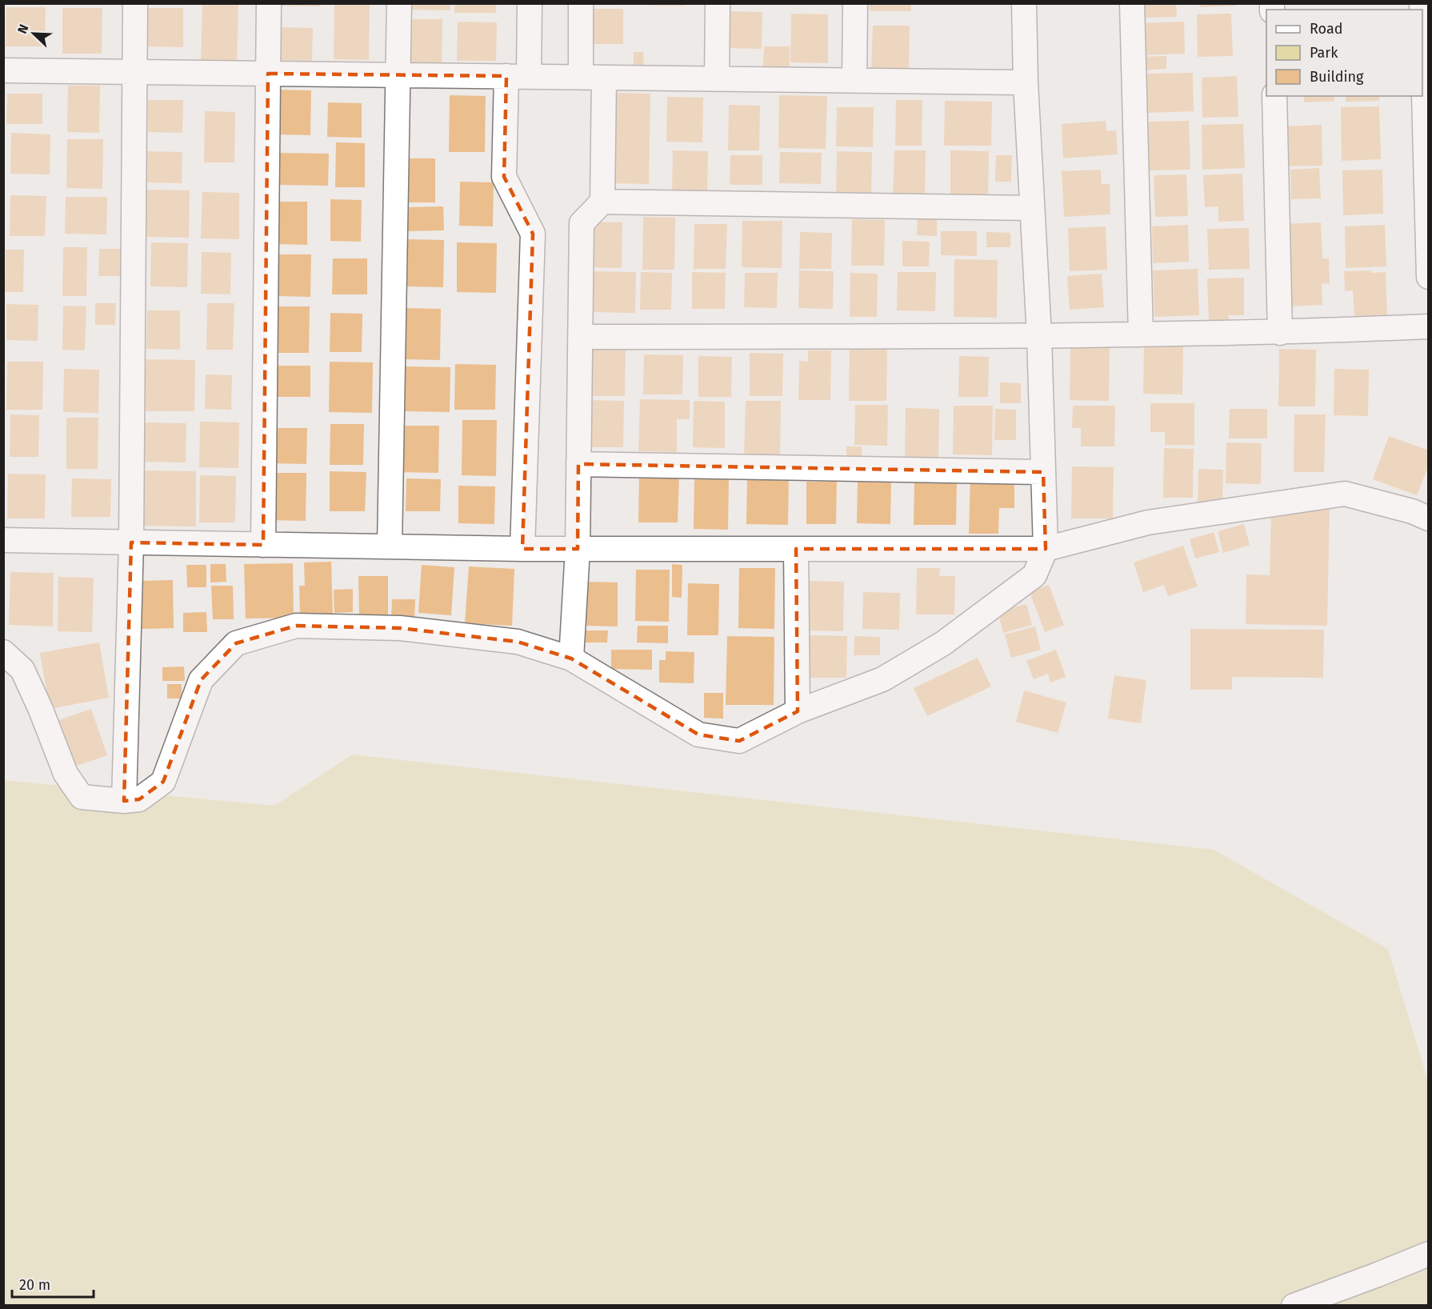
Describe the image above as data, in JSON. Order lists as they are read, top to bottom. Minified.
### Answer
{"legend":["Road","Park","Building"],"scale_bar":"20 m","north":"top left"}
